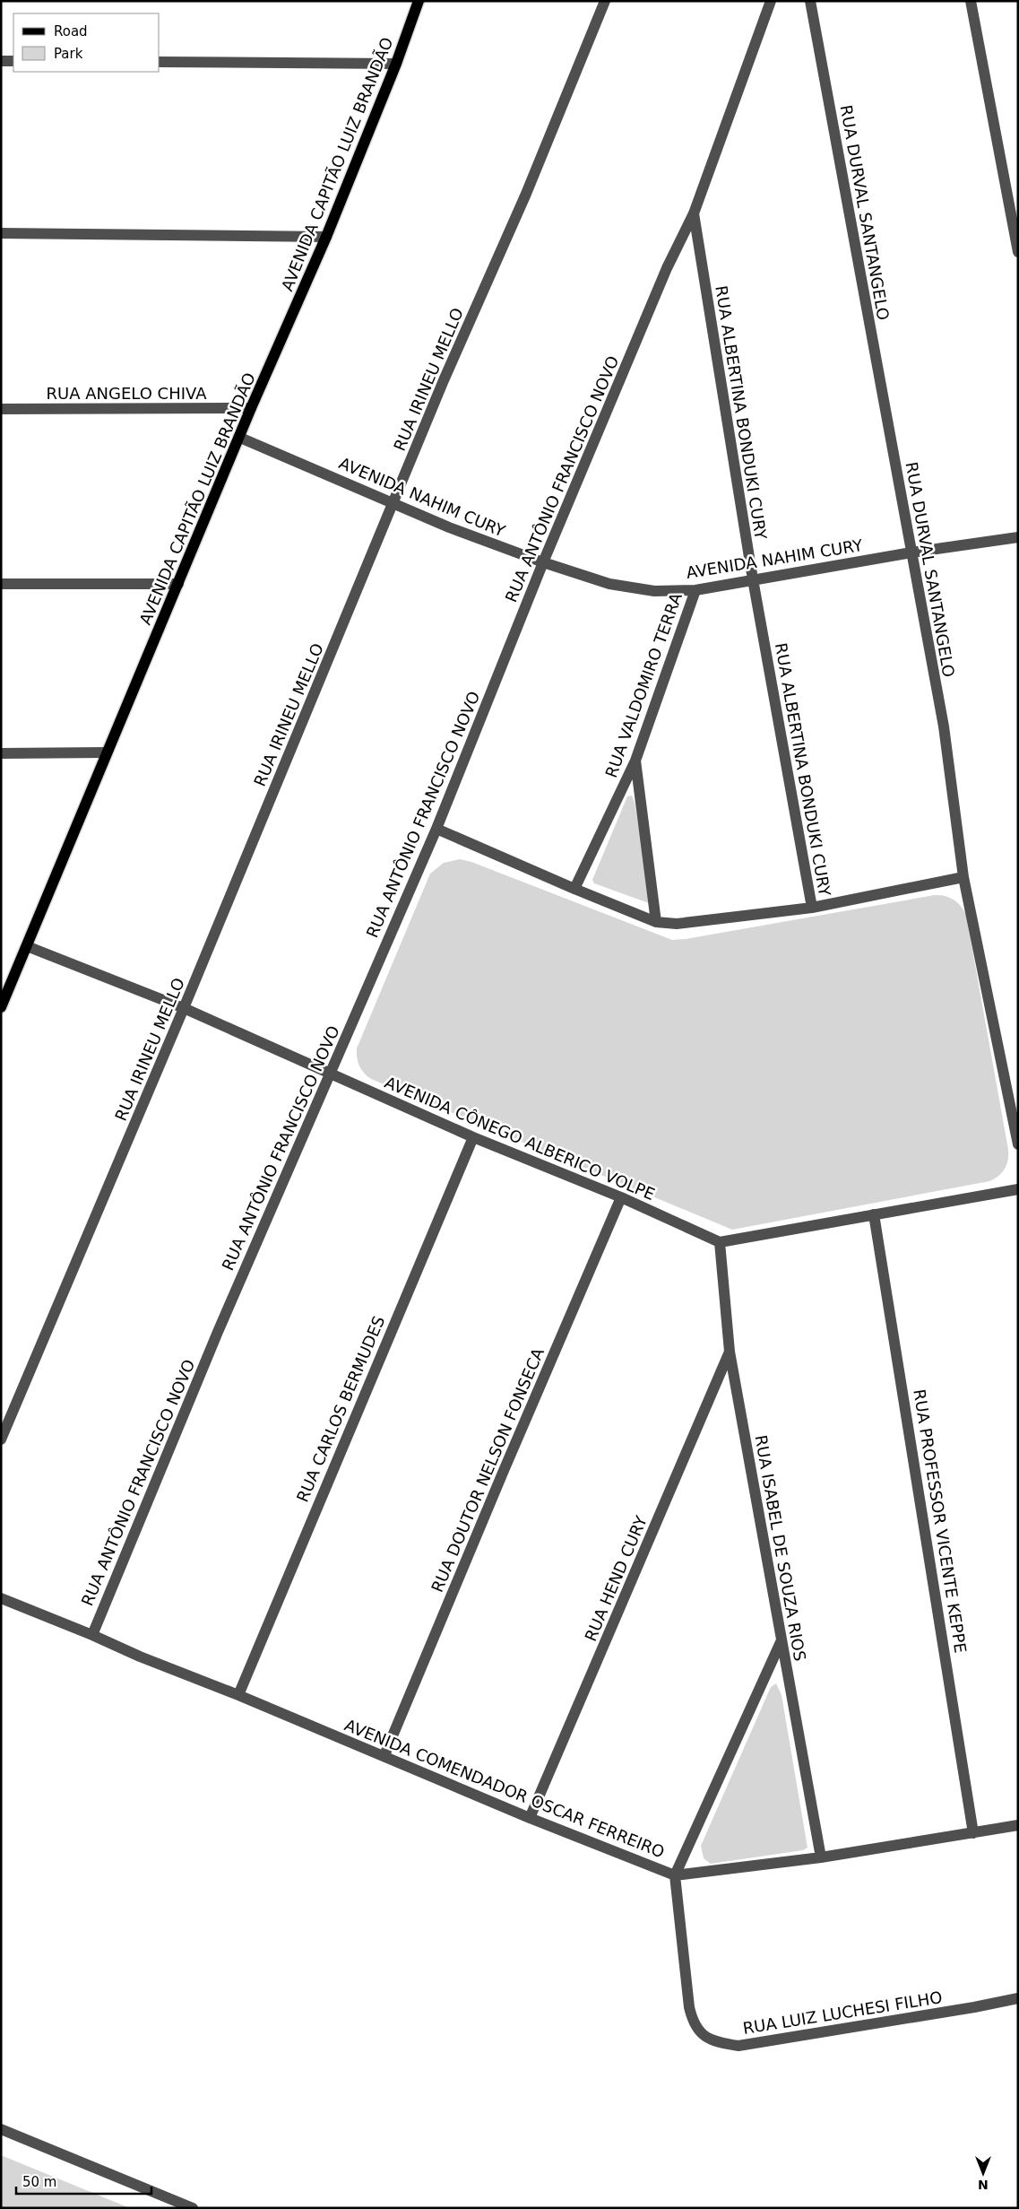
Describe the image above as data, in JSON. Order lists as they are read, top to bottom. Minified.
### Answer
{"streets":{"main road":["AVENIDA CAPITÃO LUIZ BRANDÃO"],"street":["RUA DURVAL SANTANGELO","RUA IRINEU MELLO","RUA ANGELO CHIVA","RUA ALBERTINA BONDUKI CURY","RUA ANTÔNIO FRANCISCO NOVO","AVENIDA NAHIM CURY","RUA VALDOMIRO TERRA","AVENIDA CÔNEGO ALBERICO VOLPE","RUA CARLOS BERMUDES","RUA DOUTOR NELSON FONSECA","RUA PROFESSOR VICENTE KEPPE","RUA ISABEL DE SOUZA RIOS","RUA HEND CURY","AVENIDA COMENDADOR OSCAR FERREIRO","RUA LUIZ LUCHESI FILHO"]},"crossings":[["AVENIDA CAPITÃO LUIZ BRANDÃO","RUA ANGELO CHIVA"],["AVENIDA CAPITÃO LUIZ BRANDÃO","AVENIDA NAHIM CURY"],["AVENIDA CAPITÃO LUIZ BRANDÃO","AVENIDA CÔNEGO ALBERICO VOLPE"],["RUA DURVAL SANTANGELO","AVENIDA NAHIM CURY"],["RUA IRINEU MELLO","AVENIDA NAHIM CURY"],["RUA IRINEU MELLO","AVENIDA CÔNEGO ALBERICO VOLPE"],["RUA ALBERTINA BONDUKI CURY","RUA ANTÔNIO FRANCISCO NOVO"],["RUA ALBERTINA BONDUKI CURY","AVENIDA NAHIM CURY"],["RUA ANTÔNIO FRANCISCO NOVO","AVENIDA NAHIM CURY"],["RUA ANTÔNIO FRANCISCO NOVO","AVENIDA CÔNEGO ALBERICO VOLPE"],["RUA ANTÔNIO FRANCISCO NOVO","AVENIDA COMENDADOR OSCAR FERREIRO"],["AVENIDA NAHIM CURY","RUA VALDOMIRO TERRA"],["AVENIDA CÔNEGO ALBERICO VOLPE","RUA CARLOS BERMUDES"],["AVENIDA CÔNEGO ALBERICO VOLPE","RUA DOUTOR NELSON FONSECA"],["AVENIDA CÔNEGO ALBERICO VOLPE","RUA ISABEL DE SOUZA RIOS"],["RUA CARLOS BERMUDES","AVENIDA COMENDADOR OSCAR FERREIRO"],["RUA DOUTOR NELSON FONSECA","AVENIDA COMENDADOR OSCAR FERREIRO"],["RUA PROFESSOR VICENTE KEPPE","AVENIDA COMENDADOR OSCAR FERREIRO"],["RUA ISABEL DE SOUZA RIOS","RUA HEND CURY"],["RUA ISABEL DE SOUZA RIOS","AVENIDA COMENDADOR OSCAR FERREIRO"],["RUA HEND CURY","AVENIDA COMENDADOR OSCAR FERREIRO"],["AVENIDA COMENDADOR OSCAR FERREIRO","RUA LUIZ LUCHESI FILHO"]],"legend":["Road","Park"],"scale_bar":"50 m","north":"bottom"}
